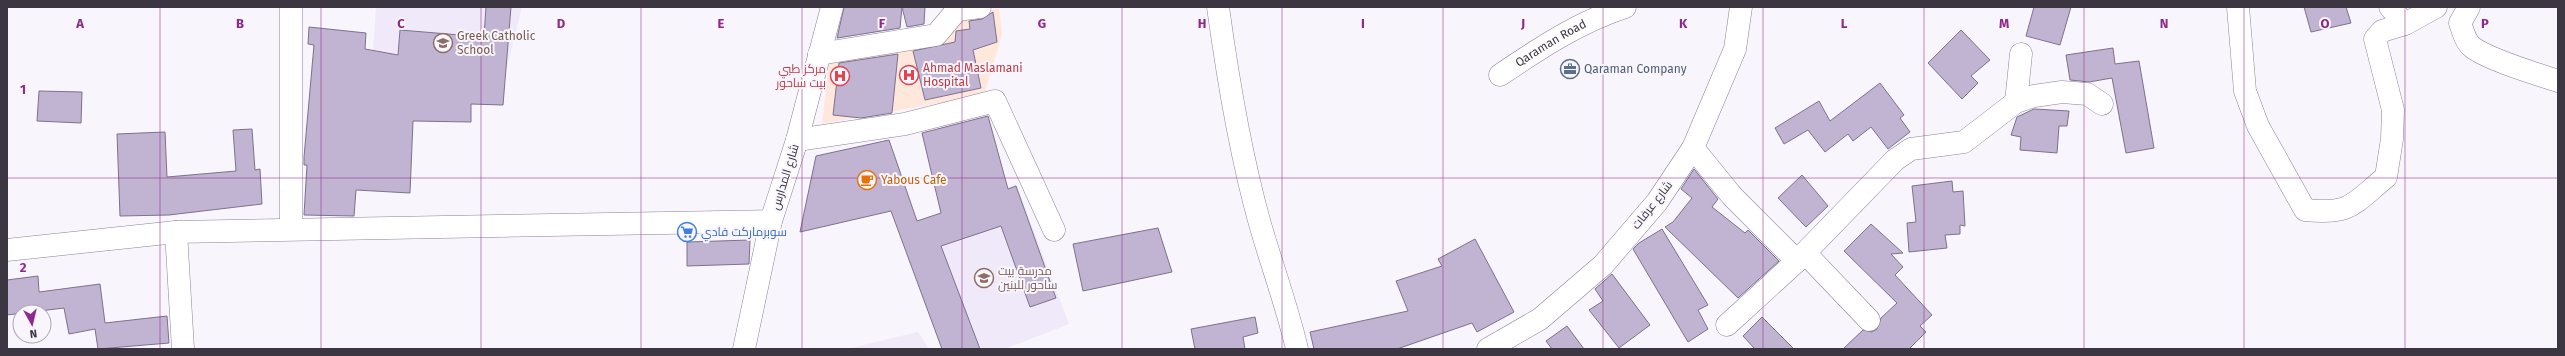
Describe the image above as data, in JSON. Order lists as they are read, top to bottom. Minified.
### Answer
{"streets":{"street":["Qaraman Road","شارع المدارس","شارع عرفات"]},"places":{"school or university":["Greek Catholic School","مدرسة بيت ساحور للبنين"],"office":["Qaraman Company"],"hospital":["Ahmad Maslamani Hospital","مركز طبي بيت ساحور"],"cafe":["Yabous Cafe"],"supermarket":["سوبرماركت فادي"]},"north":"bottom","grid":{"columns":["A","B","C","D","E","F","G","H","I","J","K","L","M","N","O","P"],"rows":["1","2"]}}
